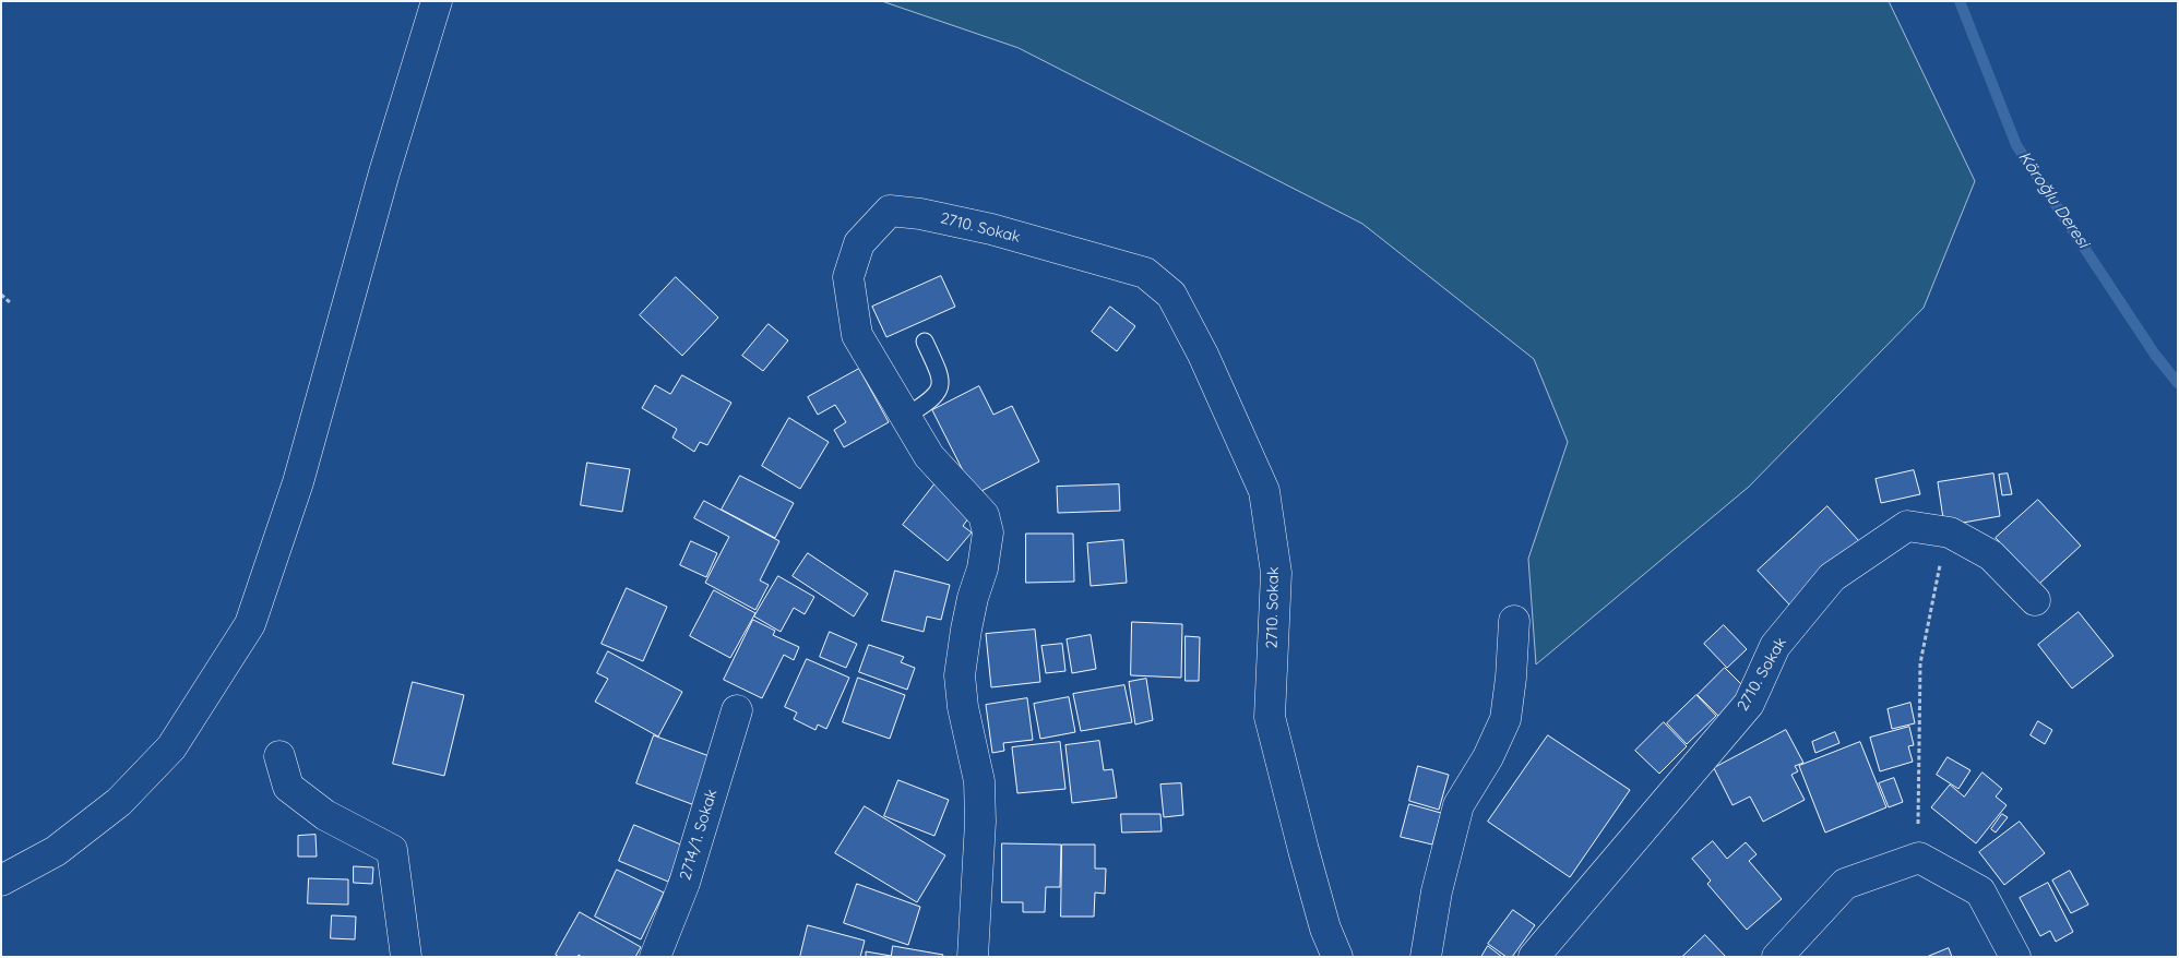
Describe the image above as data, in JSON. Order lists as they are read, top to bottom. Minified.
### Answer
{"streets":{"street":["2710. Sokak","2714/1. Sokak"]},"water":["Köroğlu Deresi"]}
